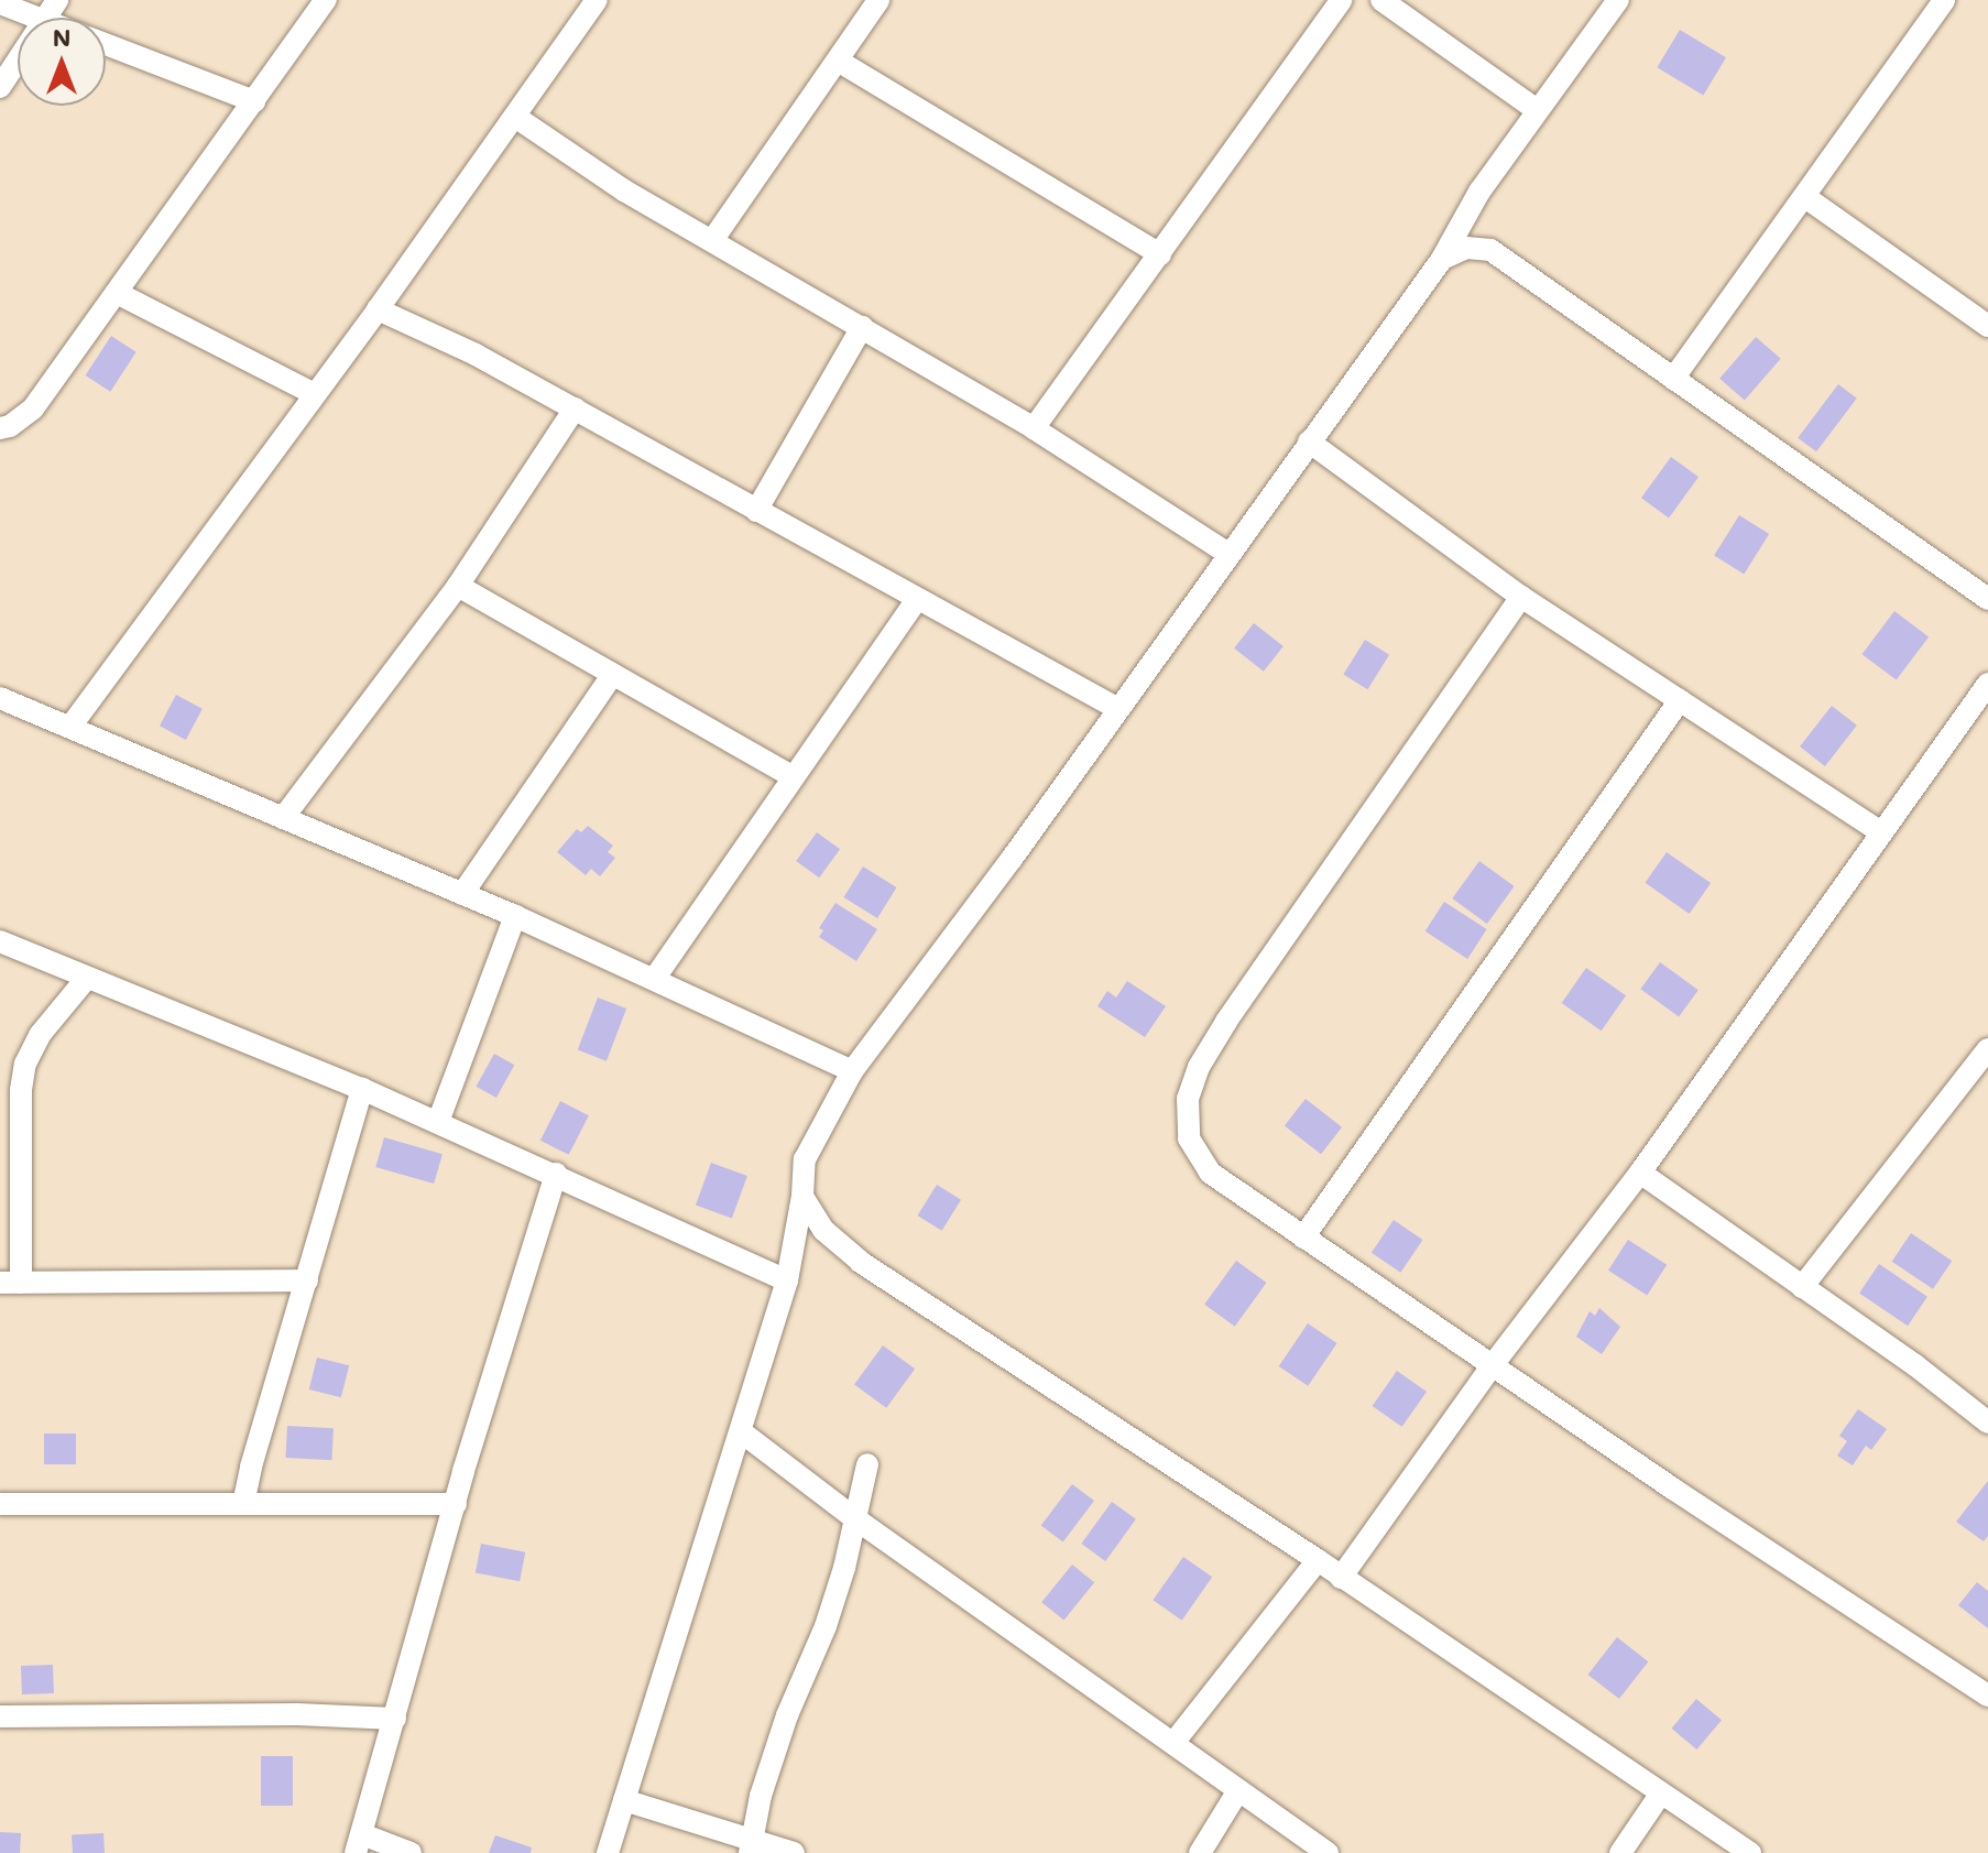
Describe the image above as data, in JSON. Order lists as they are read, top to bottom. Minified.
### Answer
{"north":"top"}
